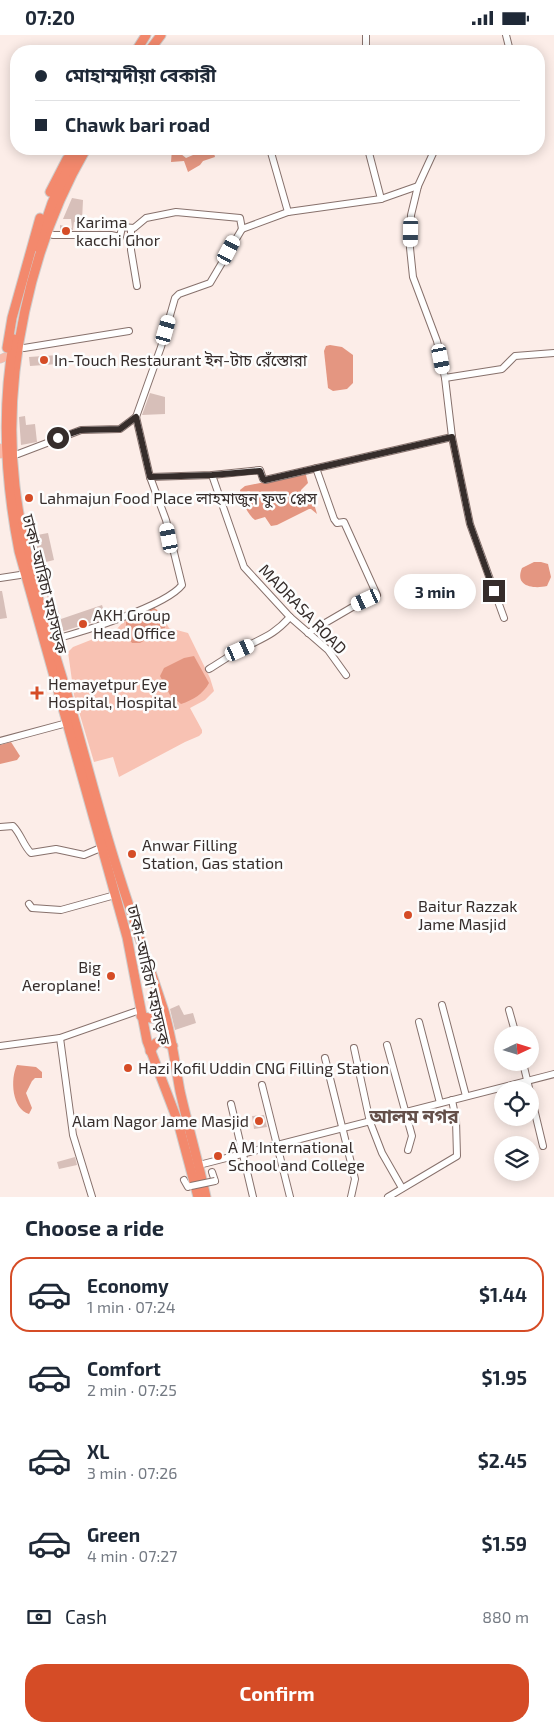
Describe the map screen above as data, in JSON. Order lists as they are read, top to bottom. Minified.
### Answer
{"streets":{"highway":["ঢাকা-আরিচা মহাসড়ক"],"street":["MADRASA ROAD"]},"districts":["আলম নগর"],"places":{"other":["Karima kacchi Ghor","In-Touch Restaurant ইন-টাচ রেঁস্তোরা","Lahmajun Food Place লাহমাজুন ফুড প্লেস","AKH Group Head Office","Anwar Filling Station, Gas station","Baitur Razzak Jame Masjid","Big Aeroplane!","Hazi Kofil Uddin CNG Filling Station","Alam Nagor Jame Masjid","A M International School and College"],"health":["Hemayetpur Eye Hospital, Hospital"]},"north":"right","page":{"status":"07:20","banner":["মোহাম্মদীয়া বেকারী","Chawk bari road"],"bubble":"3 min","heading":"Choose a ride","list":[{"name":"Economy","note":"1 min · 07:24","value":"$1.44"},{"name":"Comfort","note":"2 min · 07:25","value":"$1.95"},{"name":"XL","note":"3 min · 07:26","value":"$2.45"},{"name":"Green","note":"4 min · 07:27","value":"$1.59"}],"pay":["Cash","880 m"],"buttons":"Confirm"}}
